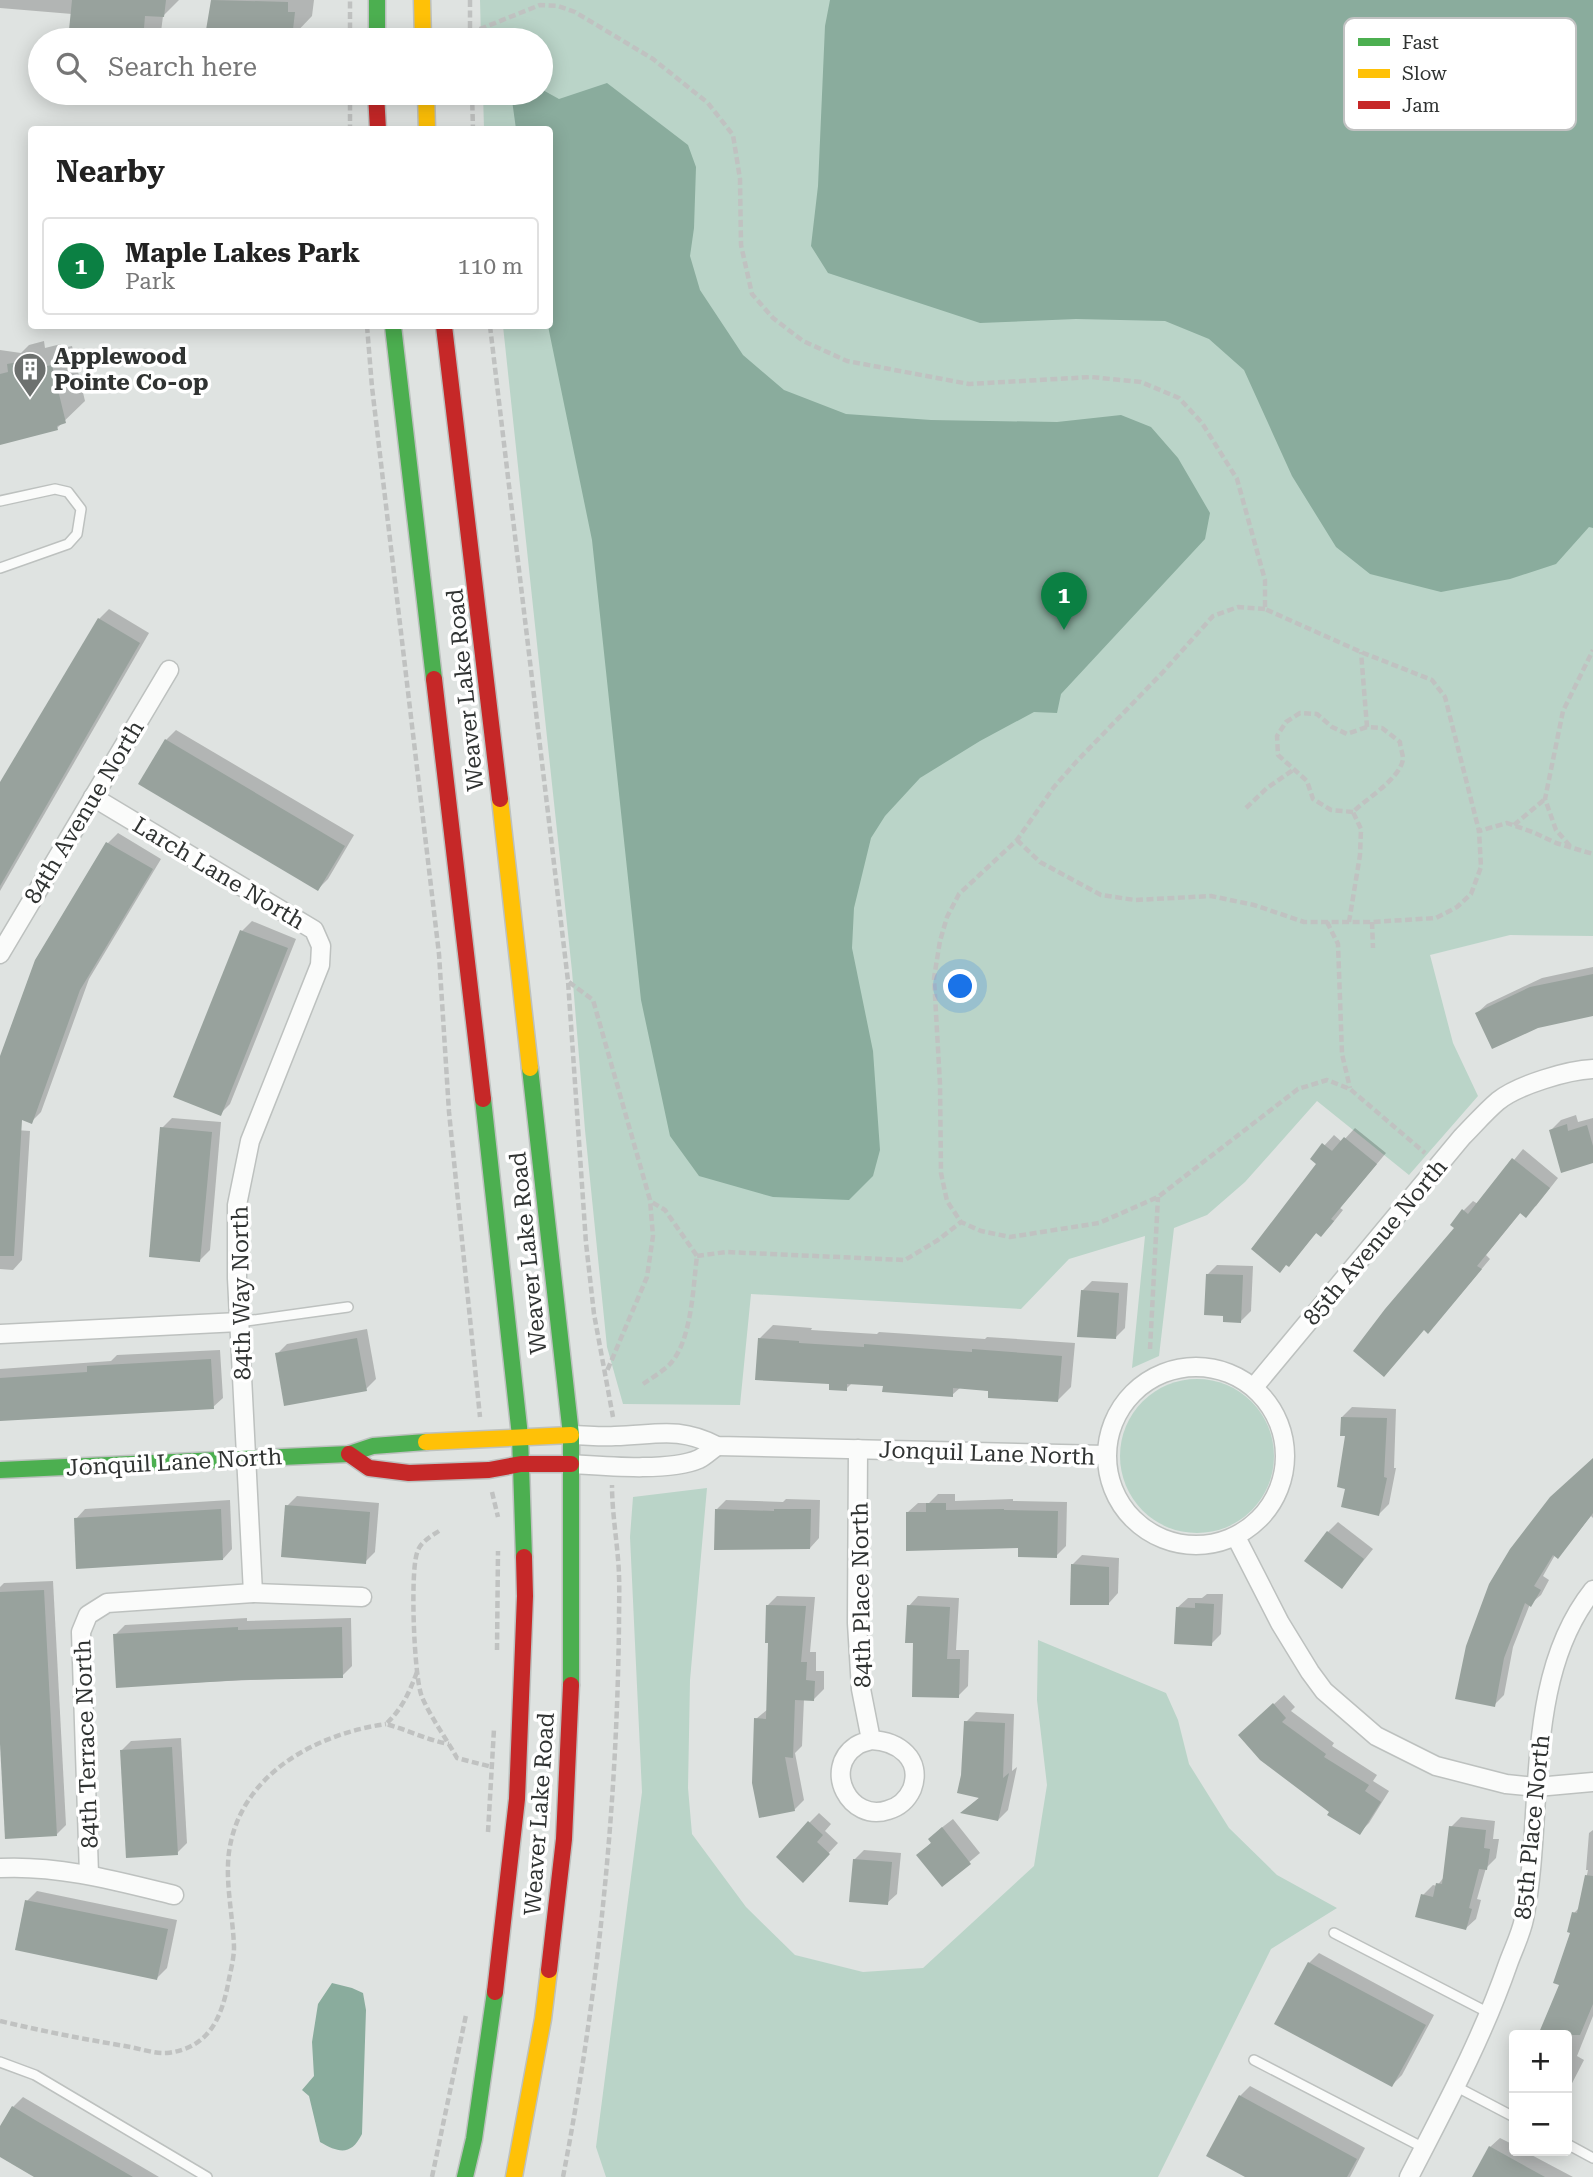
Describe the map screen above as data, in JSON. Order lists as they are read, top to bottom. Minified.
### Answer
{"streets":{"main road":["Weaver Lake Road","Jonquil Lane North"],"street":["84th Avenue North","Larch Lane North","85th Avenue North","84th Way North","84th Place North","84th Terrace North","85th Place North"]},"crossings":[["Weaver Lake Road","Jonquil Lane North"],["84th Avenue North","Larch Lane North"],["Larch Lane North","84th Way North"],["85th Avenue North","Jonquil Lane North"],["84th Way North","Jonquil Lane North"],["84th Way North","84th Terrace North"],["Jonquil Lane North","84th Place North"]],"places":{"building":["Applewood Pointe Co-op"]},"legend":["Fast","Slow","Jam"],"page":{"search":"Search here","heading":"Nearby","list":[{"mark":"1","name":"Maple Lakes Park","note":"Park","value":"110 m"}],"pins":"1","map_buttons":["+","−"]}}
